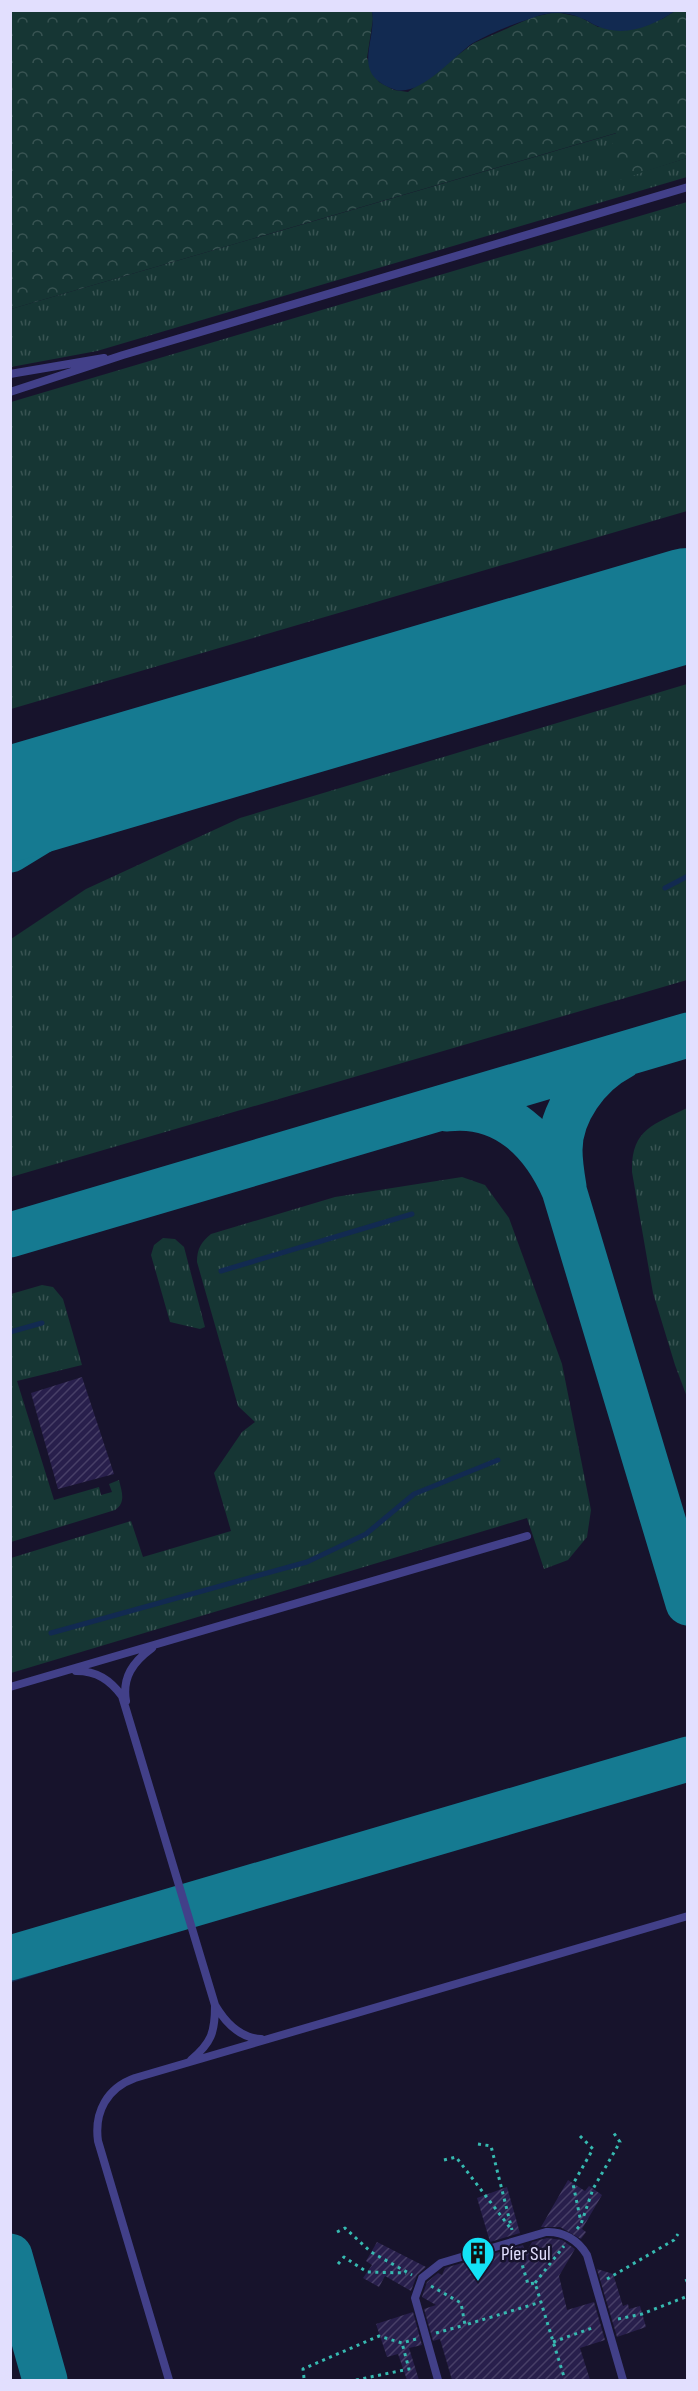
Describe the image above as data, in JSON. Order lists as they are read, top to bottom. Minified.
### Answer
{"places":{"building":["Píer Sul"]}}
